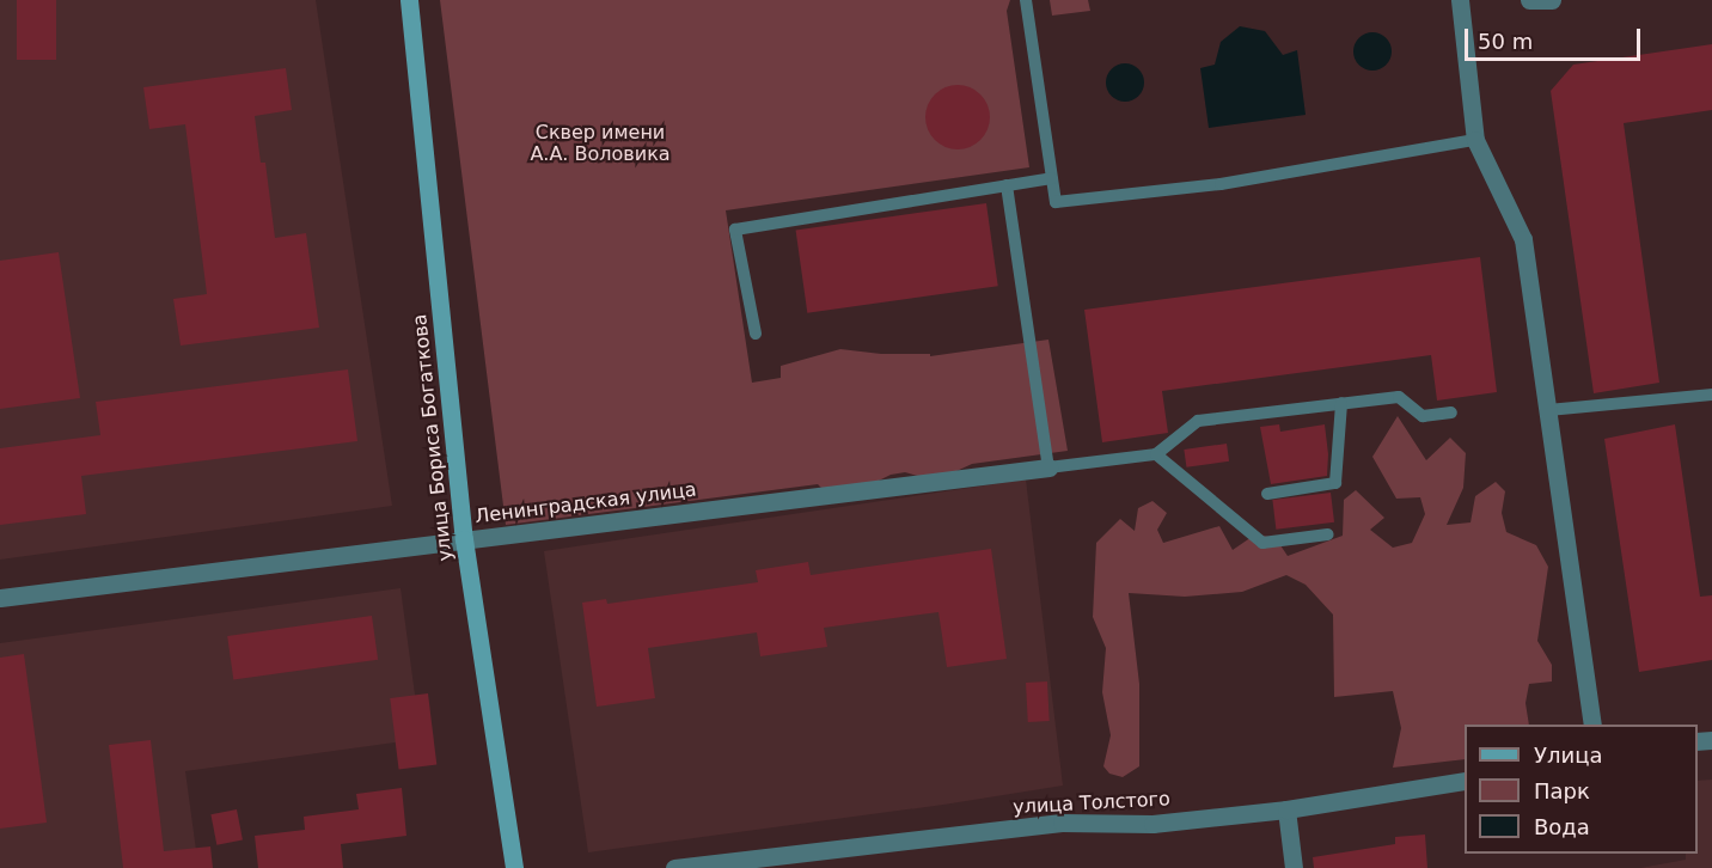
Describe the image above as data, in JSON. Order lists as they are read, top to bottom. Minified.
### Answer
{"streets":{"main road":["улица Бориса Богаткова"],"street":["Ленинградская улица","улица Толстого"]},"crossings":[["улица Бориса Богаткова","Ленинградская улица"]],"parks":["Cквер имени А.А. Воловика"],"legend":["Улица","Парк","Вода"],"scale_bar":"50 m"}
